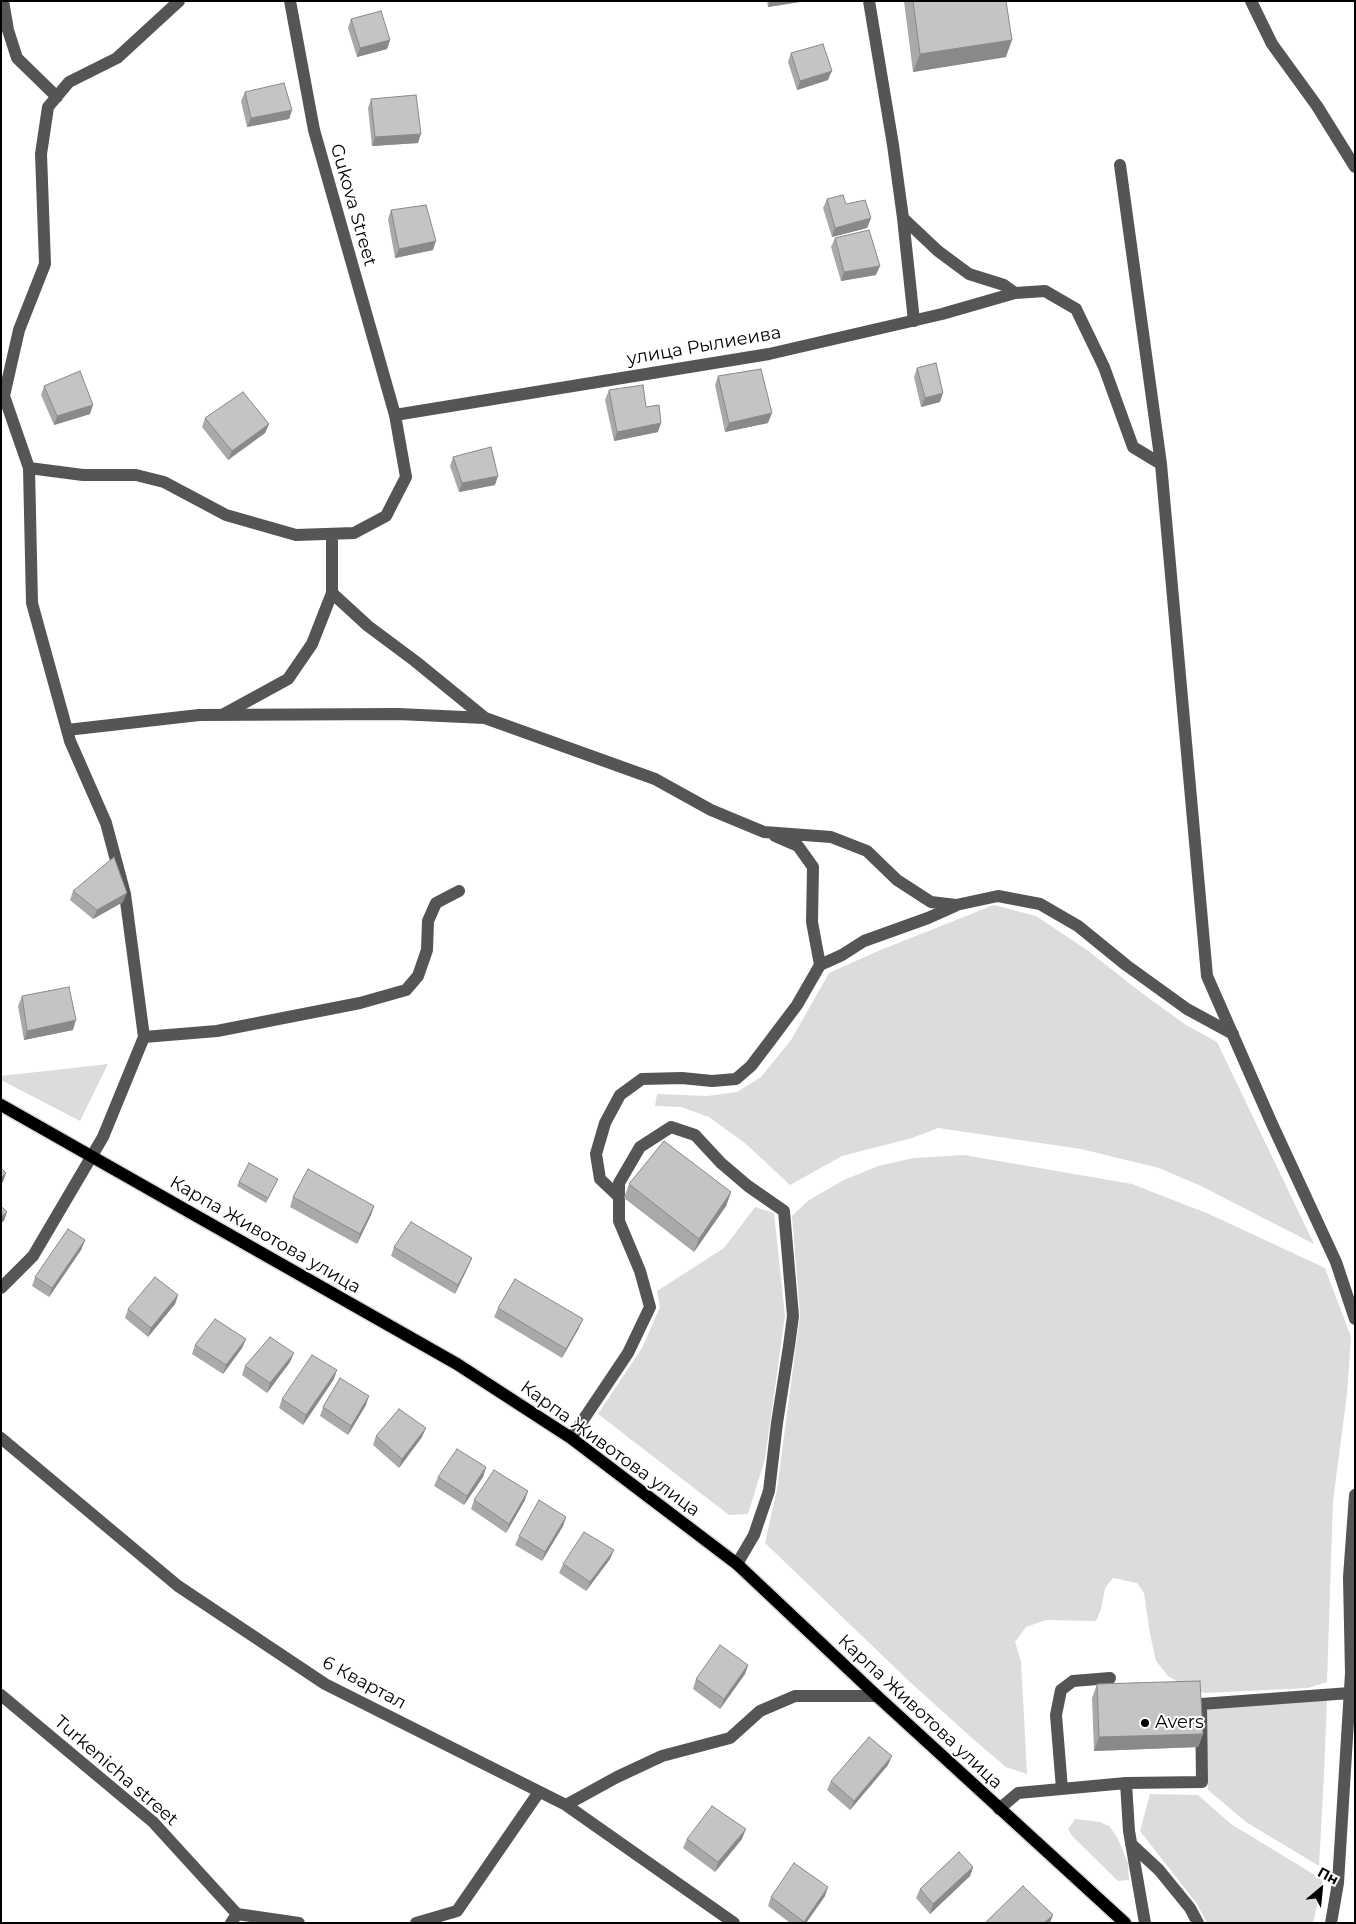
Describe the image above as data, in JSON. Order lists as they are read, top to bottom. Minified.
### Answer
{"streets":{"main road":["Карпа Животова улица"],"street":["Gukova Street","улица Рылиеива","6 Квартал","Turkenicha street"]},"crossings":[["Gukova Street","улица Рылиеива"]],"places":["Avers"],"north":"top right"}
